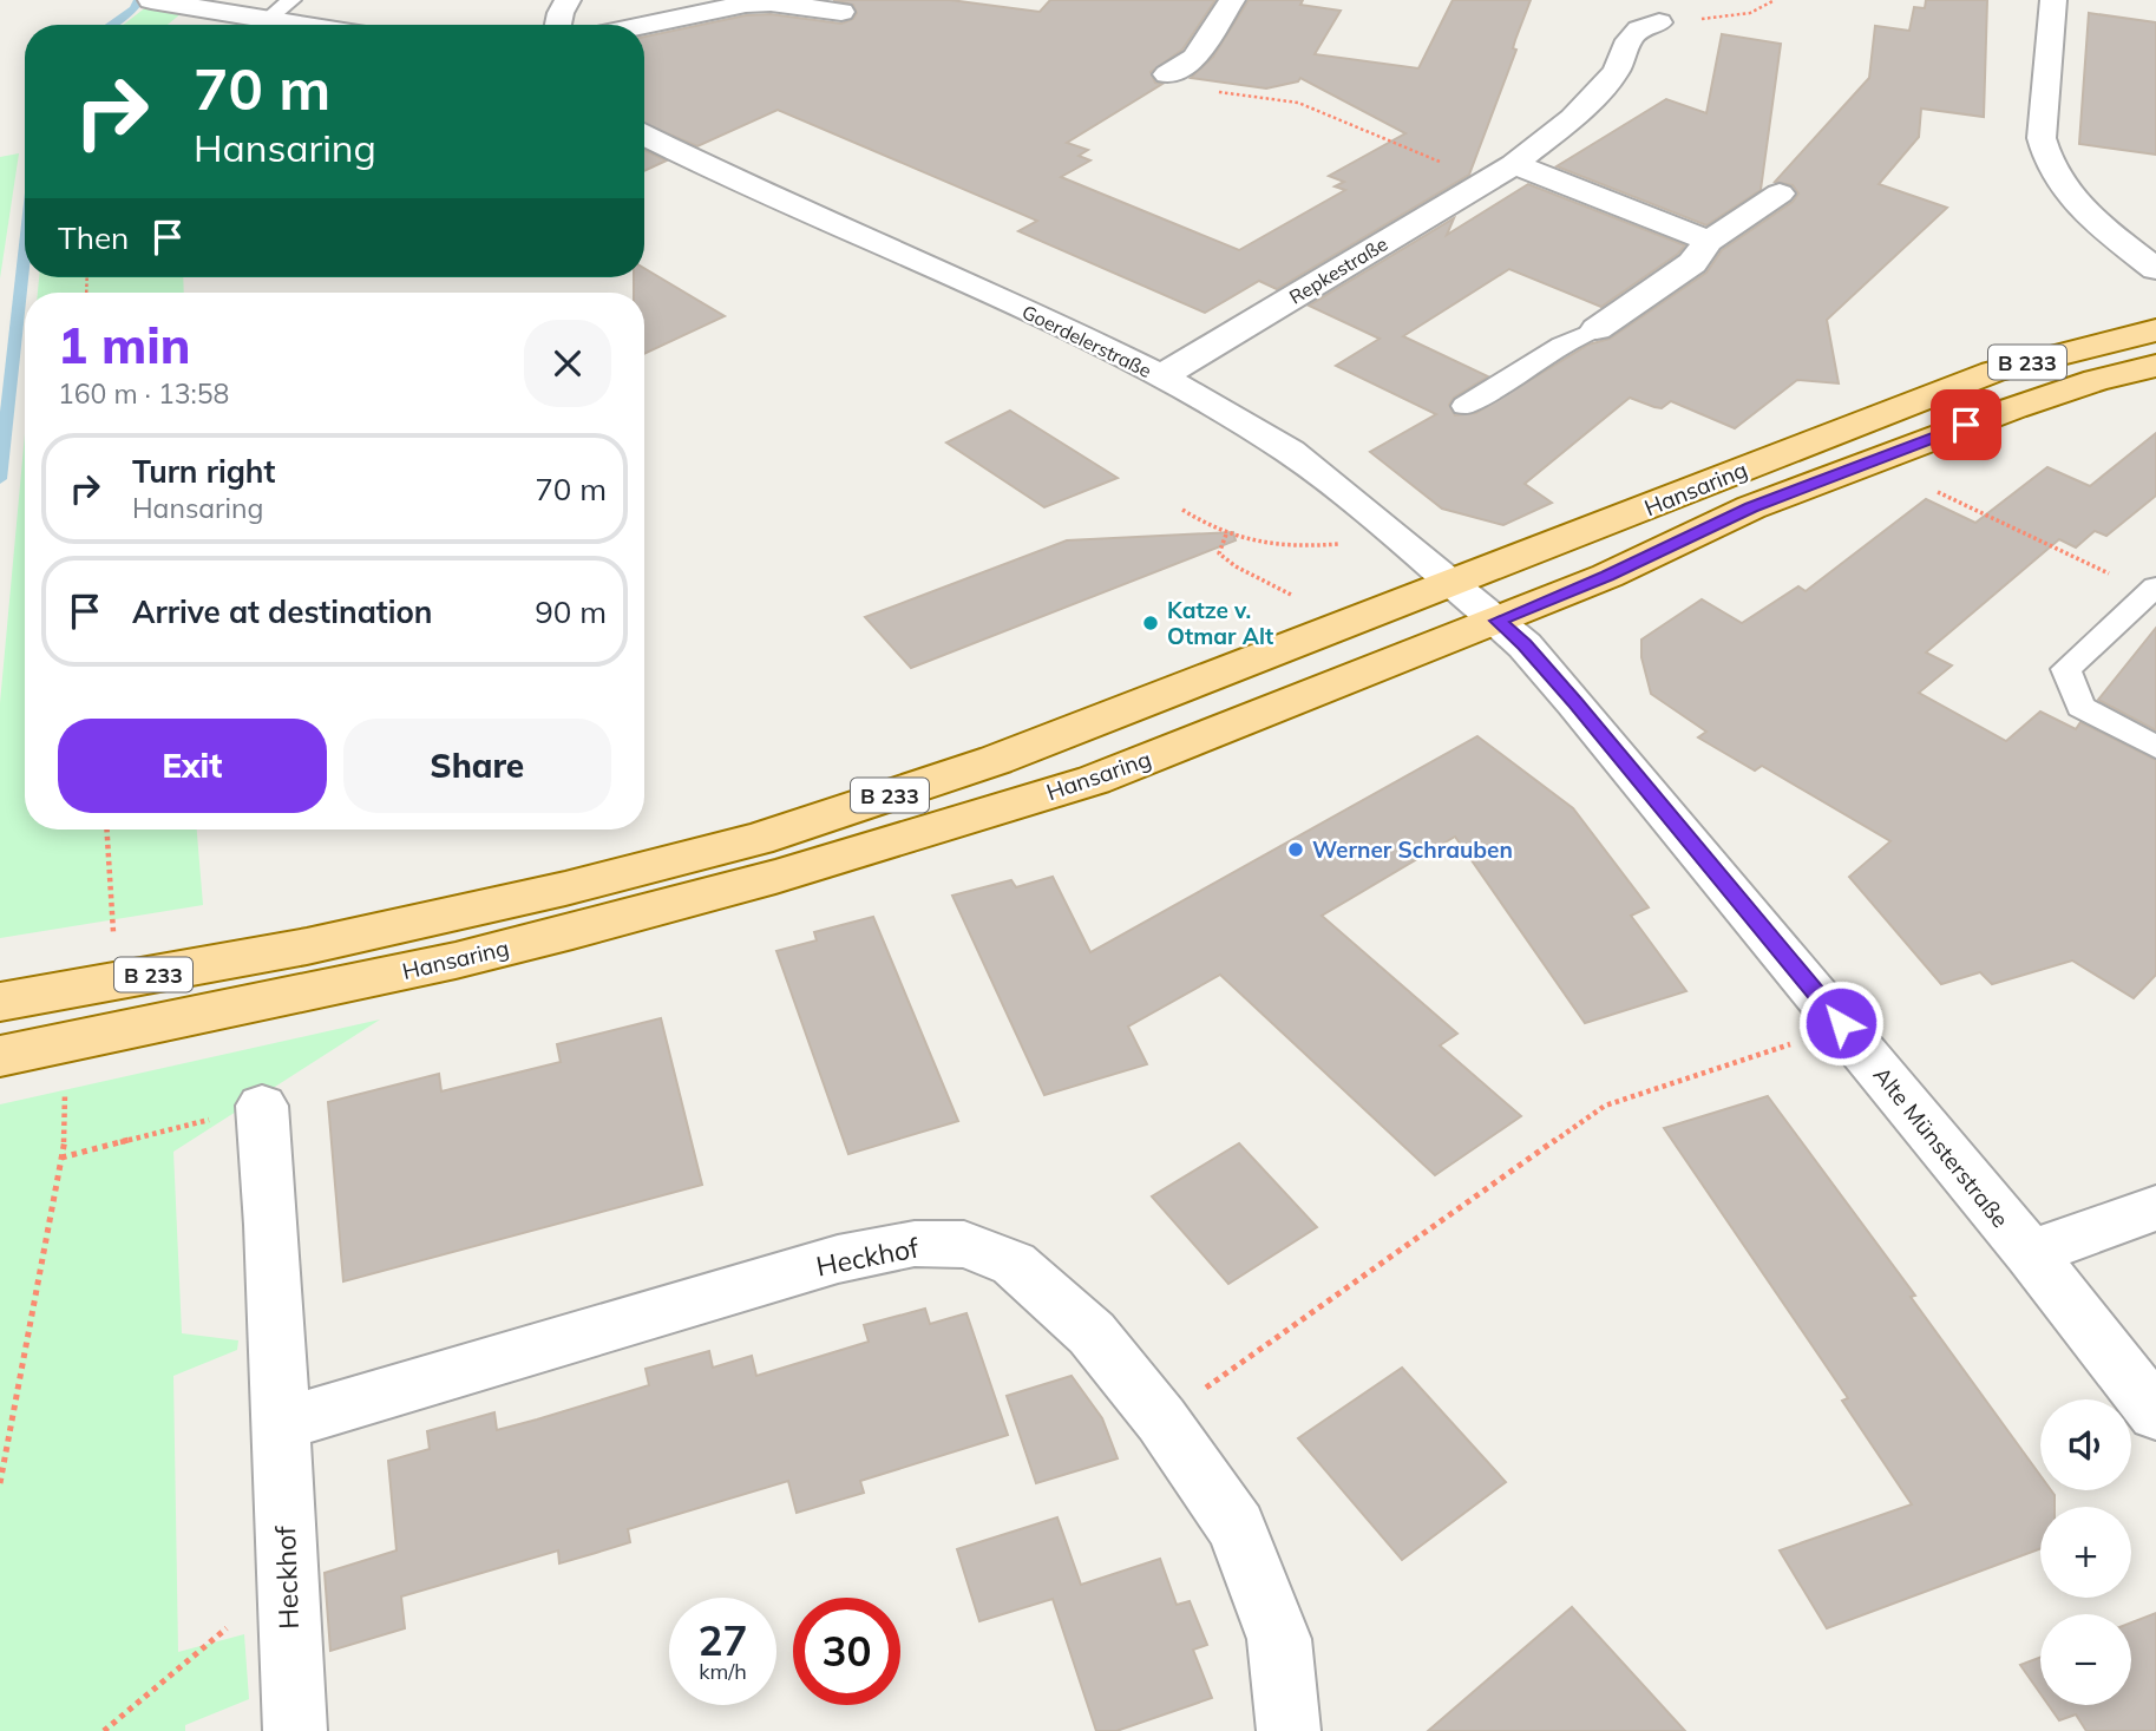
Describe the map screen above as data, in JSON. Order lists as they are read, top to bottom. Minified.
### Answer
{"streets":{"main road":["B 233","Hansaring"],"street":["Repkestraße","Goerdelerstraße","Alte Münsterstraße","Heckhof"]},"crossings":[["Repkestraße","Goerdelerstraße"],["Goerdelerstraße","Hansaring"],["Goerdelerstraße","Alte Münsterstraße"],["Hansaring","Alte Münsterstraße"]],"places":["Katze v. Otmar Alt","Werner Schrauben"],"page":{"turn":["70 m","Hansaring"],"then":"Then","heading":["1 min","160 m · 13:58"],"list":[{"name":"Turn right","note":"Hansaring","value":"70 m"},{"name":"Arrive at destination","value":"90 m"}],"buttons":["Exit","Share"],"map_buttons":["+","−"],"speed":"27 km/h","limit":"30"}}
